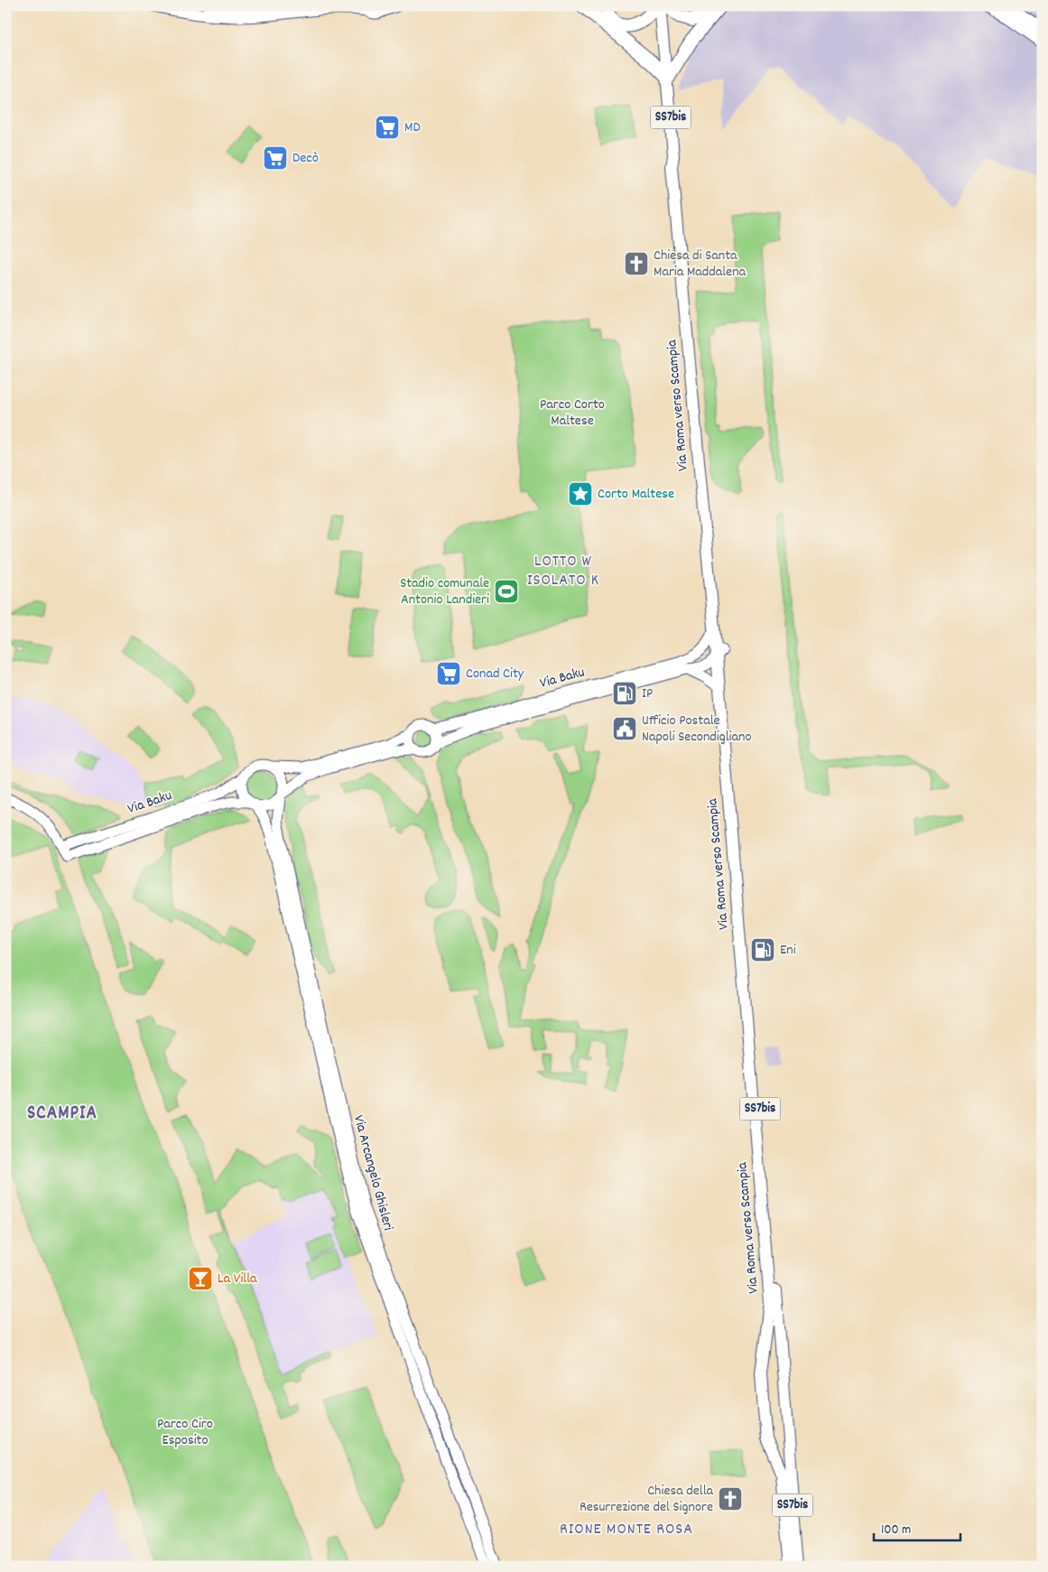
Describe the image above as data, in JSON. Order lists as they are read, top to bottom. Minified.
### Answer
{"streets":{"main road":["SS7bis","Via Roma verso Scampia","Via Baku","Via Arcangelo Ghisleri"]},"crossings":[["Via Roma verso Scampia","Via Baku"],["Via Baku","Via Arcangelo Ghisleri"]],"districts":["LOTTO W ISOLATO K","SCAMPIA","RIONE MONTE ROSA"],"parks":["Parco Corto Maltese","Parco Ciro Esposito"],"places":{"supermarket":["MD","Decò","Conad City"],"church":["Chiesa di Santa Maria Maddalena","Chiesa della Resurrezione del Signore"],"place":["Corto Maltese"],"sports":["Stadio comunale Antonio Landieri"],"fuel station":["IP","Eni"],"public building":["Ufficio Postale Napoli Secondigliano"],"bar":["La Villa"]},"scale_bar":"100 m"}
